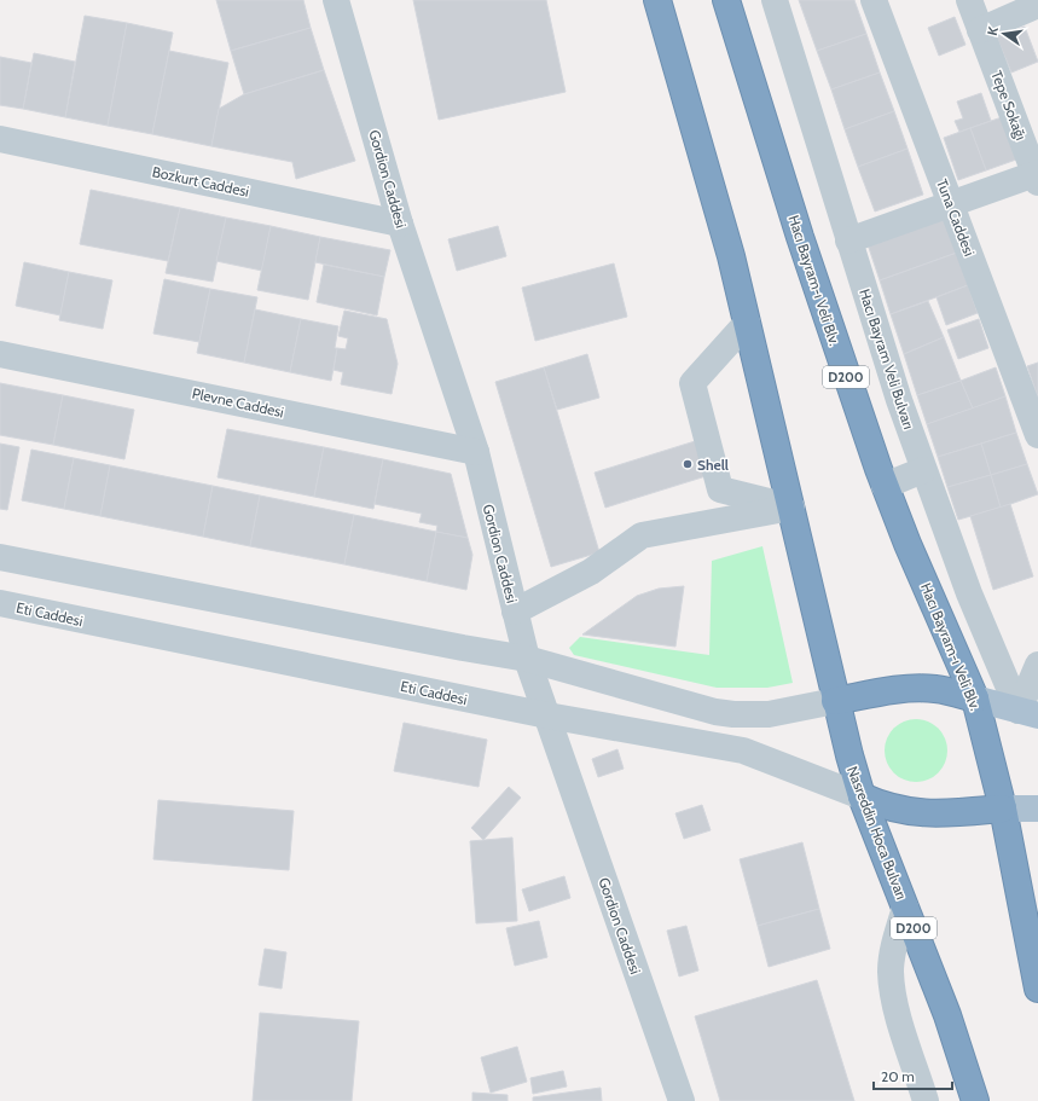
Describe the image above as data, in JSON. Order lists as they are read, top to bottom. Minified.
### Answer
{"streets":{"highway":["Hacı Bayram-ı Velî Blv.","D200","Nasreddin Hoca Bulvarı"],"street":["Tepe Sokağı","Gordion Caddesi","Bozkurt Caddesi","Tuna Caddesi","Hacı Bayram Veli Bulvarı","Plevne Caddesi","Eti Caddesi"]},"crossings":[["Gordion Caddesi","Bozkurt Caddesi"],["Gordion Caddesi","Plevne Caddesi"],["Gordion Caddesi","Eti Caddesi"],["Hacı Bayram-ı Velî Blv.","D200"],["D200","Nasreddin Hoca Bulvarı"],["Eti Caddesi","Nasreddin Hoca Bulvarı"]],"places":["Shell"],"scale_bar":"20 m","north":"left"}
